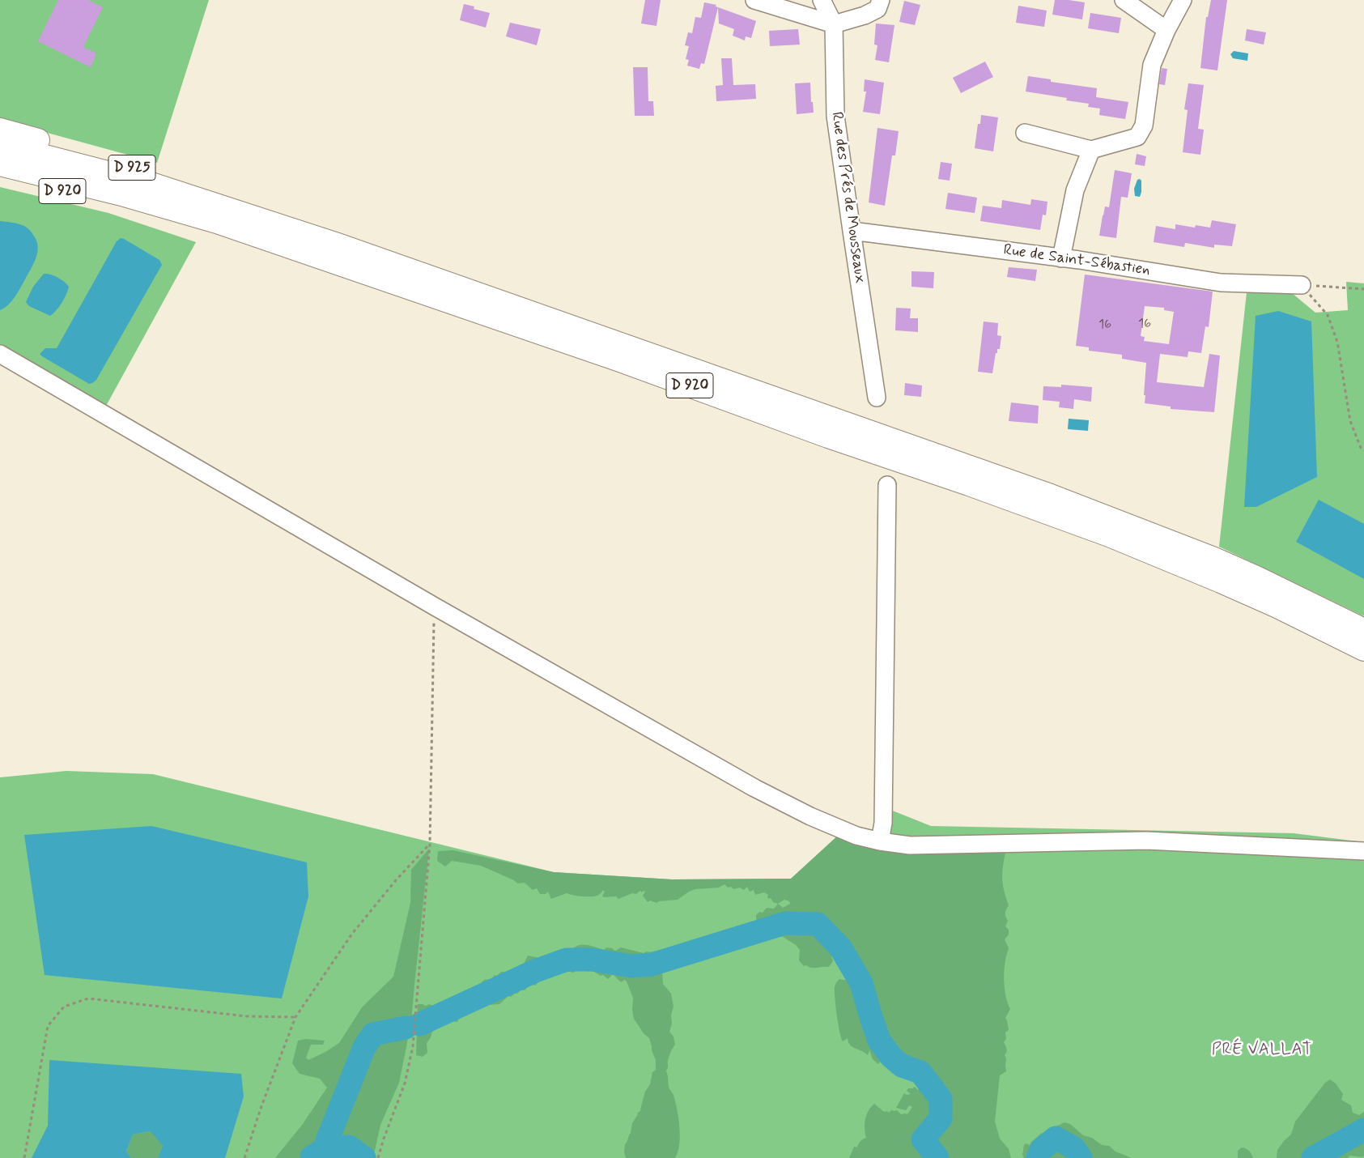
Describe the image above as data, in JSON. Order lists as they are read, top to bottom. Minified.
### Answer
{"streets":{"highway":["D 925","D 920"],"street":["Rue des Prés de Mousseaux","Rue de Saint-Sébastien"]},"crossings":[["D 925","D 920"],["Rue des Prés de Mousseaux","Rue de Saint-Sébastien"]],"districts":["PRÉ VALLAT"],"house_numbers":["16","16"]}
